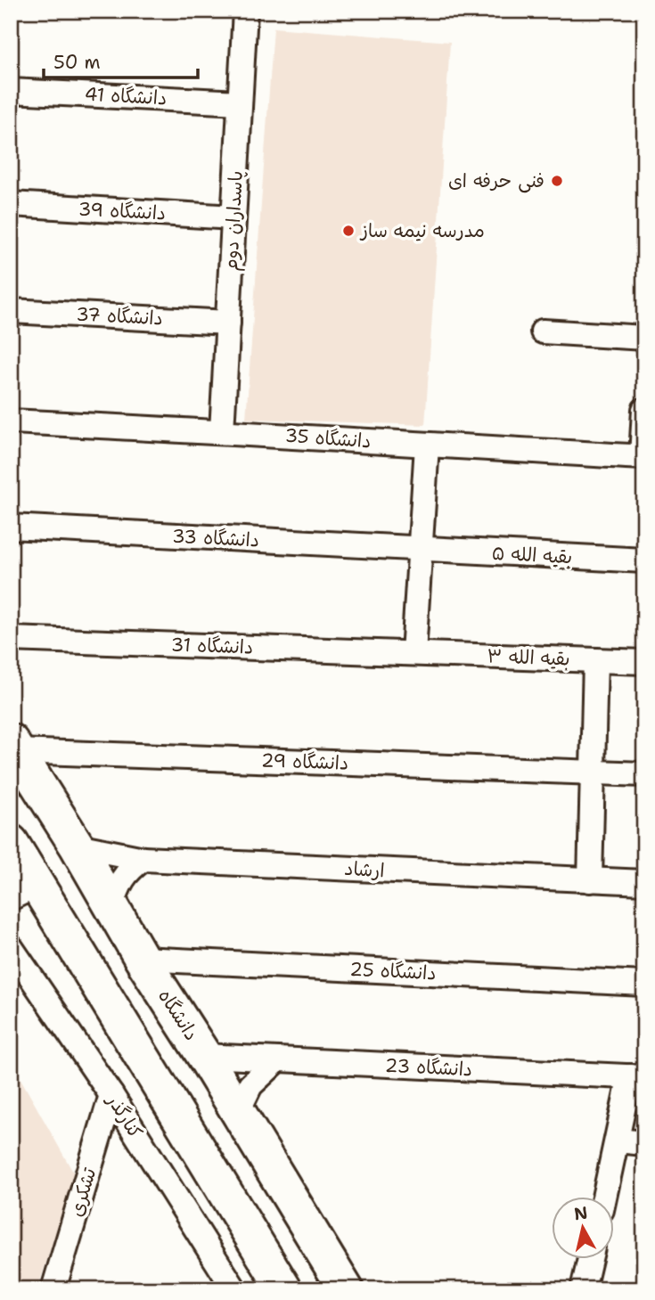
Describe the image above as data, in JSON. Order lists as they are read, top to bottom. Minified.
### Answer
{"streets":{"main road":["دانشگاه"],"street":["دانشگاه 41","دانشگاه 39","پاسداران دوم","دانشگاه 37","دانشگاه 35","دانشگاه 33","بقیه الله ۵","دانشگاه 31","بقیه الله ۳","دانشگاه 29","ارشاد","دانشگاه 25","دانشگاه 23","کنارگذر","تشکری"]},"crossings":[["دانشگاه 41","پاسداران دوم"],["دانشگاه 39","پاسداران دوم"],["پاسداران دوم","دانشگاه 37"],["پاسداران دوم","دانشگاه 35"],["دانشگاه 33","بقیه الله ۵"],["دانشگاه 31","بقیه الله ۳"],["دانشگاه 29","دانشگاه"],["ارشاد","دانشگاه"],["دانشگاه 25","دانشگاه"],["دانشگاه","دانشگاه 23"],["کنارگذر","تشکری"]],"places":["فنی حرفه ای","مدرسه نیمه ساز"],"scale_bar":"50 m","north":"top"}
